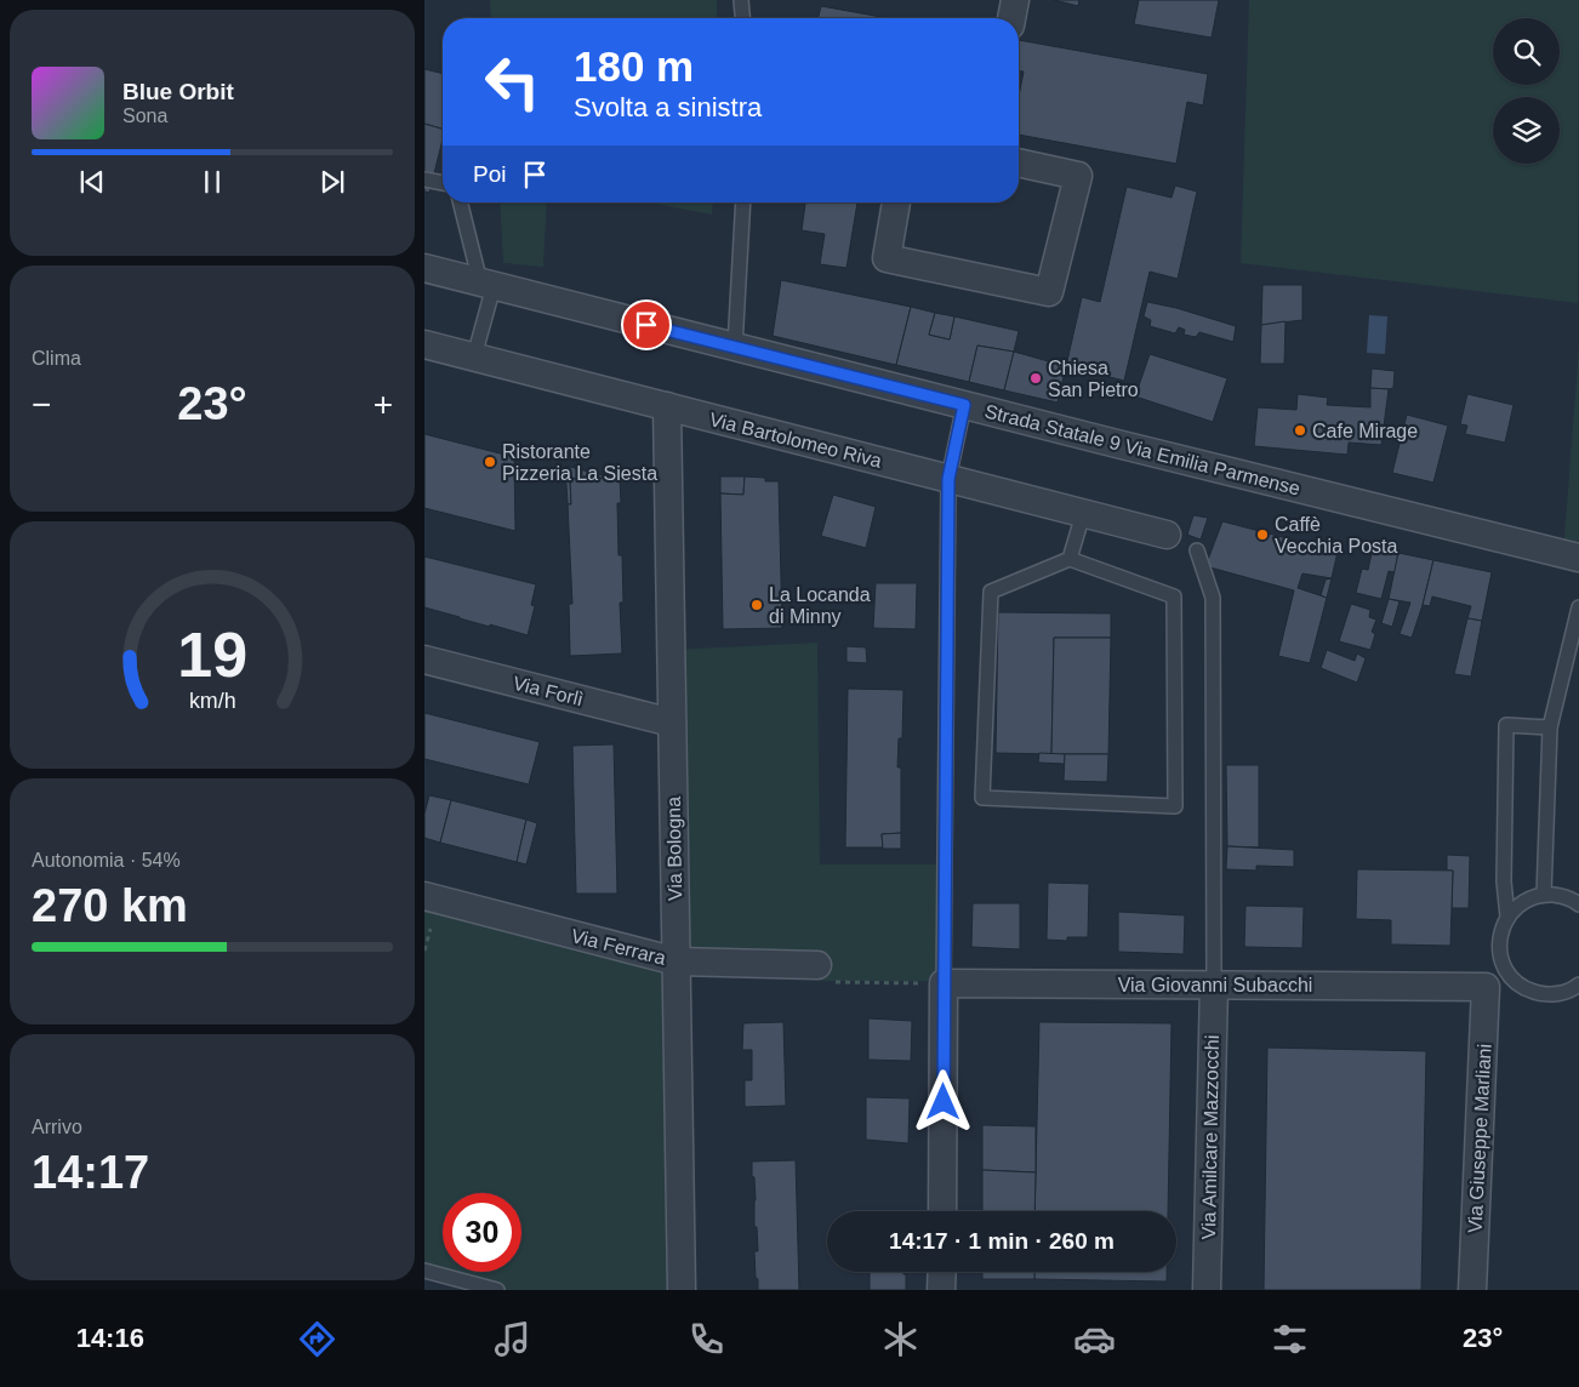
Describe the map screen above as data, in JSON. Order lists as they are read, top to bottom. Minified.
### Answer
{"streets":{"street":["Via Bartolomeo Riva","Strada Statale 9 Via Emilia Parmense","Via Forlì","Via Bologna","Via Ferrara","Via Giovanni Subacchi","Via Amilcare Mazzocchi","Via Giuseppe Marliani"]},"crossings":[["Via Bartolomeo Riva","Via Bologna"],["Via Forlì","Via Bologna"],["Via Bologna","Via Ferrara"],["Via Giovanni Subacchi","Via Amilcare Mazzocchi"],["Via Giovanni Subacchi","Via Giuseppe Marliani"]],"places":["Chiesa San Pietro","Cafe Mirage","Ristorante Pizzeria La Siesta","Caffè Vecchia Posta","La Locanda di Minny"],"page":{"turn":["180 m","Svolta a sinistra"],"song":["Blue Orbit","Sona"],"then":"Poi","tile":["Clima",["Autonomia · 54%","270 km"],["Arrivo","14:17"]],"heat":["−","23°","+"],"limit":"30","trip":"14:17 · 1 min · 260 m","tabs":["14:16","23°"],"gauge":["19","km/h"]}}
